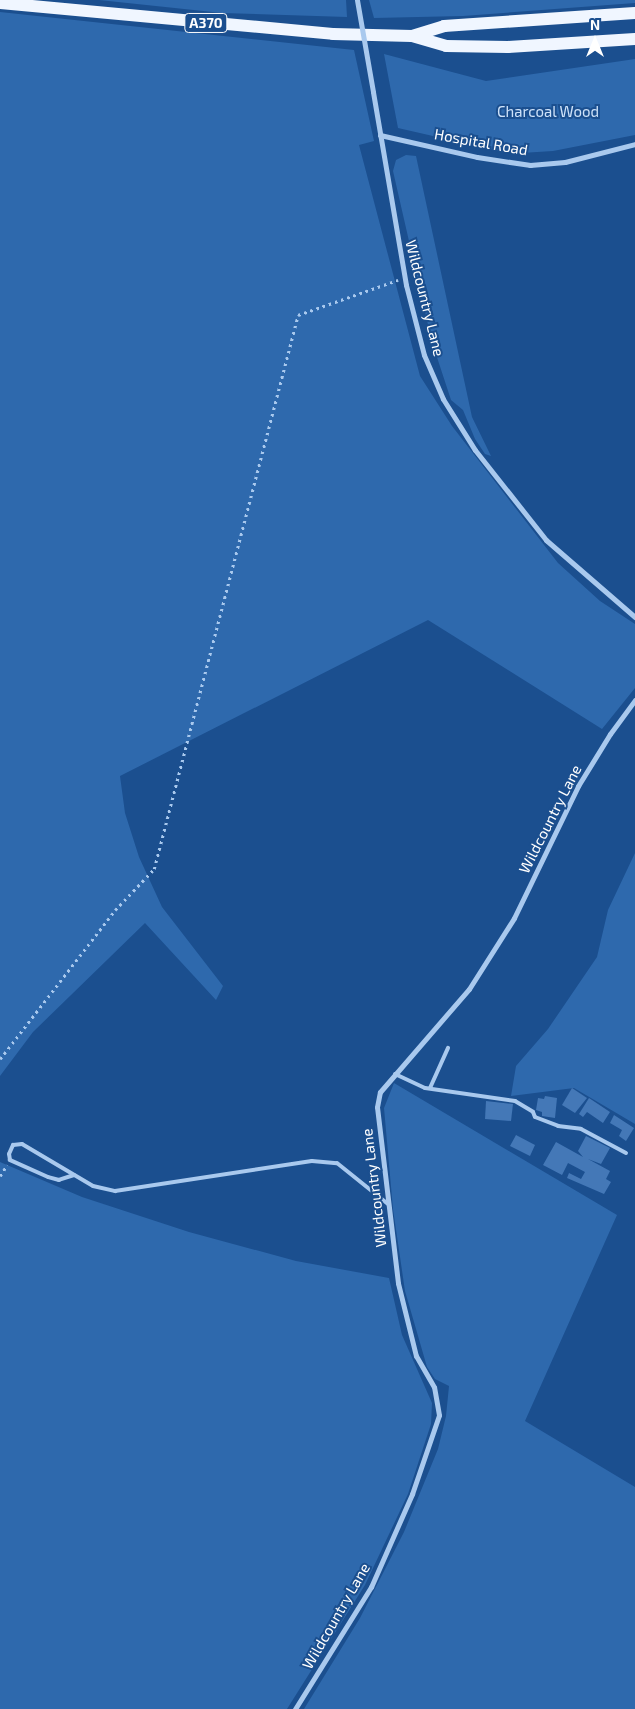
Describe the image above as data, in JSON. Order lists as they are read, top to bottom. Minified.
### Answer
{"streets":{"main road":["A370"],"street":["Hospital Road","Wildcountry Lane"]},"crossings":[["Hospital Road","Wildcountry Lane"]],"parks":["Charcoal Wood"],"north":"top"}
